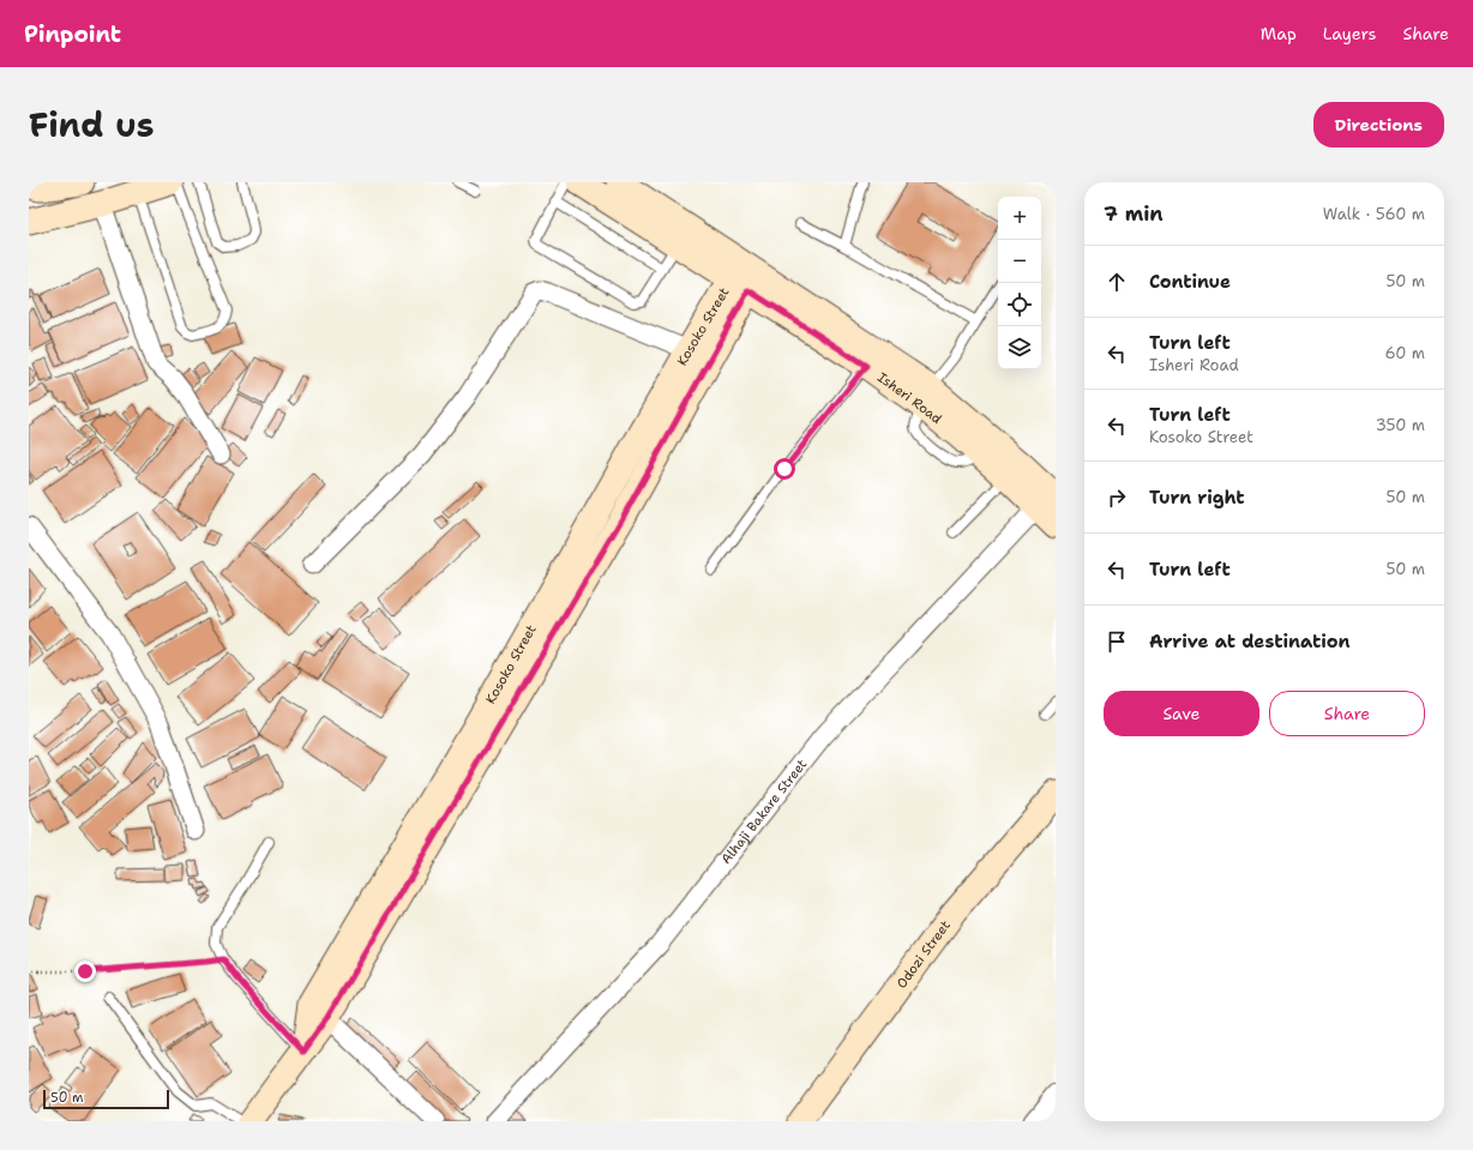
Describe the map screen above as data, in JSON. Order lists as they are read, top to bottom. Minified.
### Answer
{"streets":{"street":["Kosoko Street","Isheri Road","Alhaji Bakare Street","Odozi Street"]},"crossings":[["Kosoko Street","Isheri Road"],["Isheri Road","Alhaji Bakare Street"]],"scale_bar":"50 m","page":{"header":"Pinpoint","nav":["Map","Layers","Share"],"title":"Find us","buttons":["Directions",["Save","Share"]],"heading":["7 min","Walk · 560 m"],"map_buttons":["+","−"],"list":[["Continue","50 m"],["Turn left","Isheri Road","60 m"],["Turn left","Kosoko Street","350 m"],["Turn right","50 m"],["Turn left","50 m"],"Arrive at destination"],"scale":"50 m"}}
